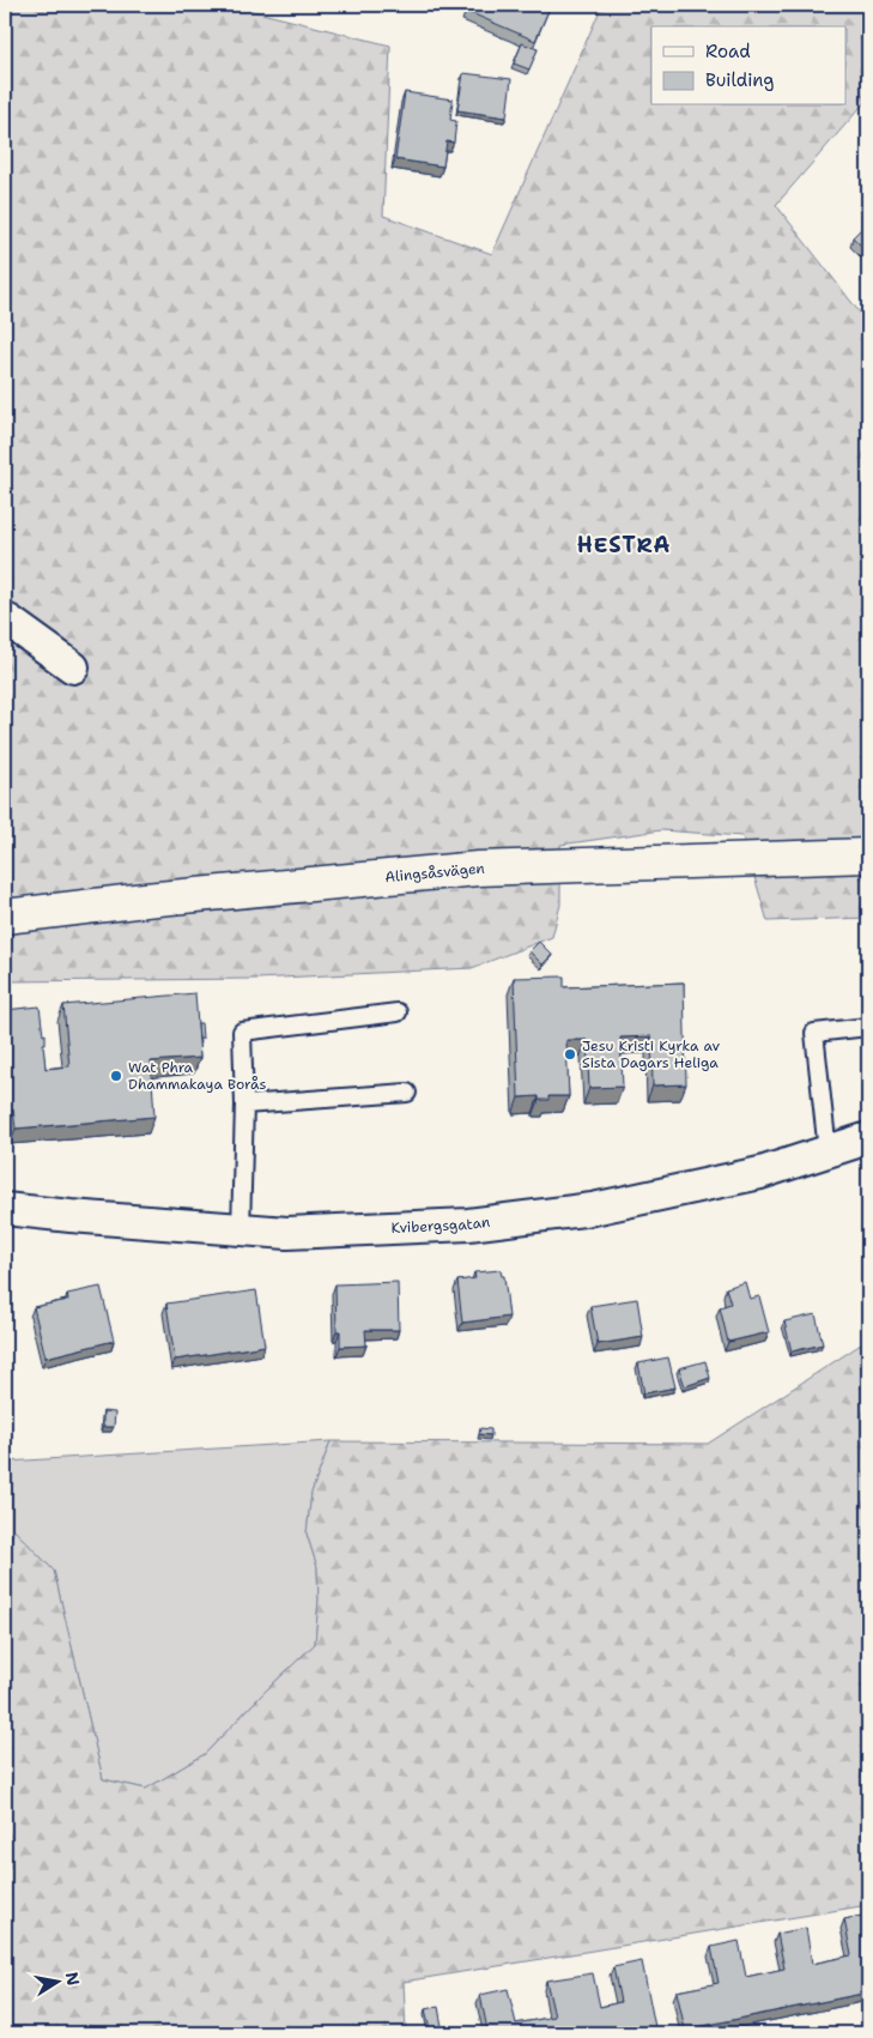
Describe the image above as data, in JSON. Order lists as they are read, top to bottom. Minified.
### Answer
{"streets":{"main road":["Alingsåsvägen"],"street":["Kvibergsgatan"]},"districts":["HESTRA"],"places":["Jesu Kristi Kyrka av Sista Dagars Heliga","Wat Phra Dhammakaya Borås"],"legend":["Road","Building"],"north":"right"}
